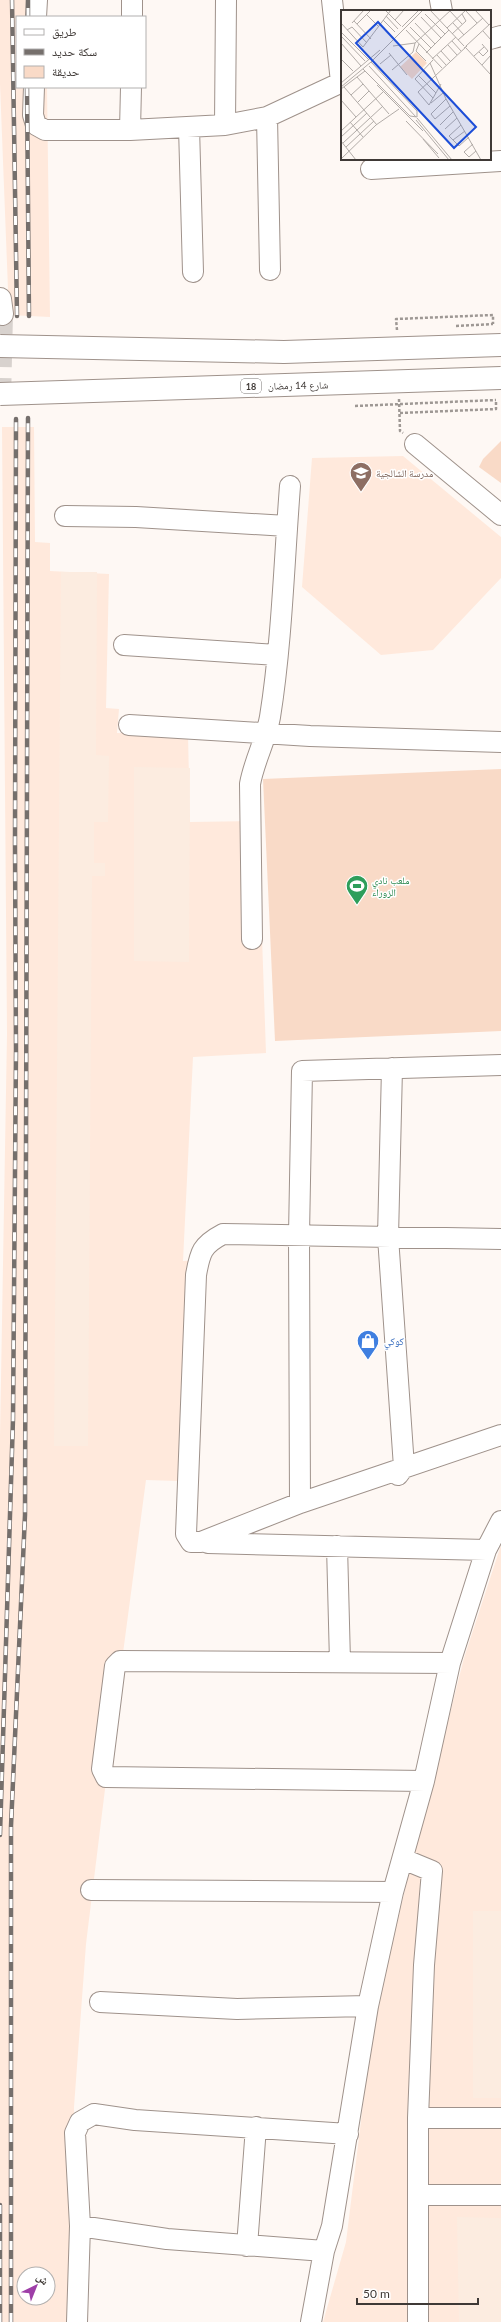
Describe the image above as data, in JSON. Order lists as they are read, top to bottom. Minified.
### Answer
{"streets":{"main road":["شارع 14 رمضان","18"]},"places":{"school or university":["مدرسة الشالجية"],"sports":["ملعب نادي الزوراء"],"shop":["كوكي"]},"legend":["طريق","سكة حديد","حديقة"],"scale_bar":"50 m","north":"top right"}
